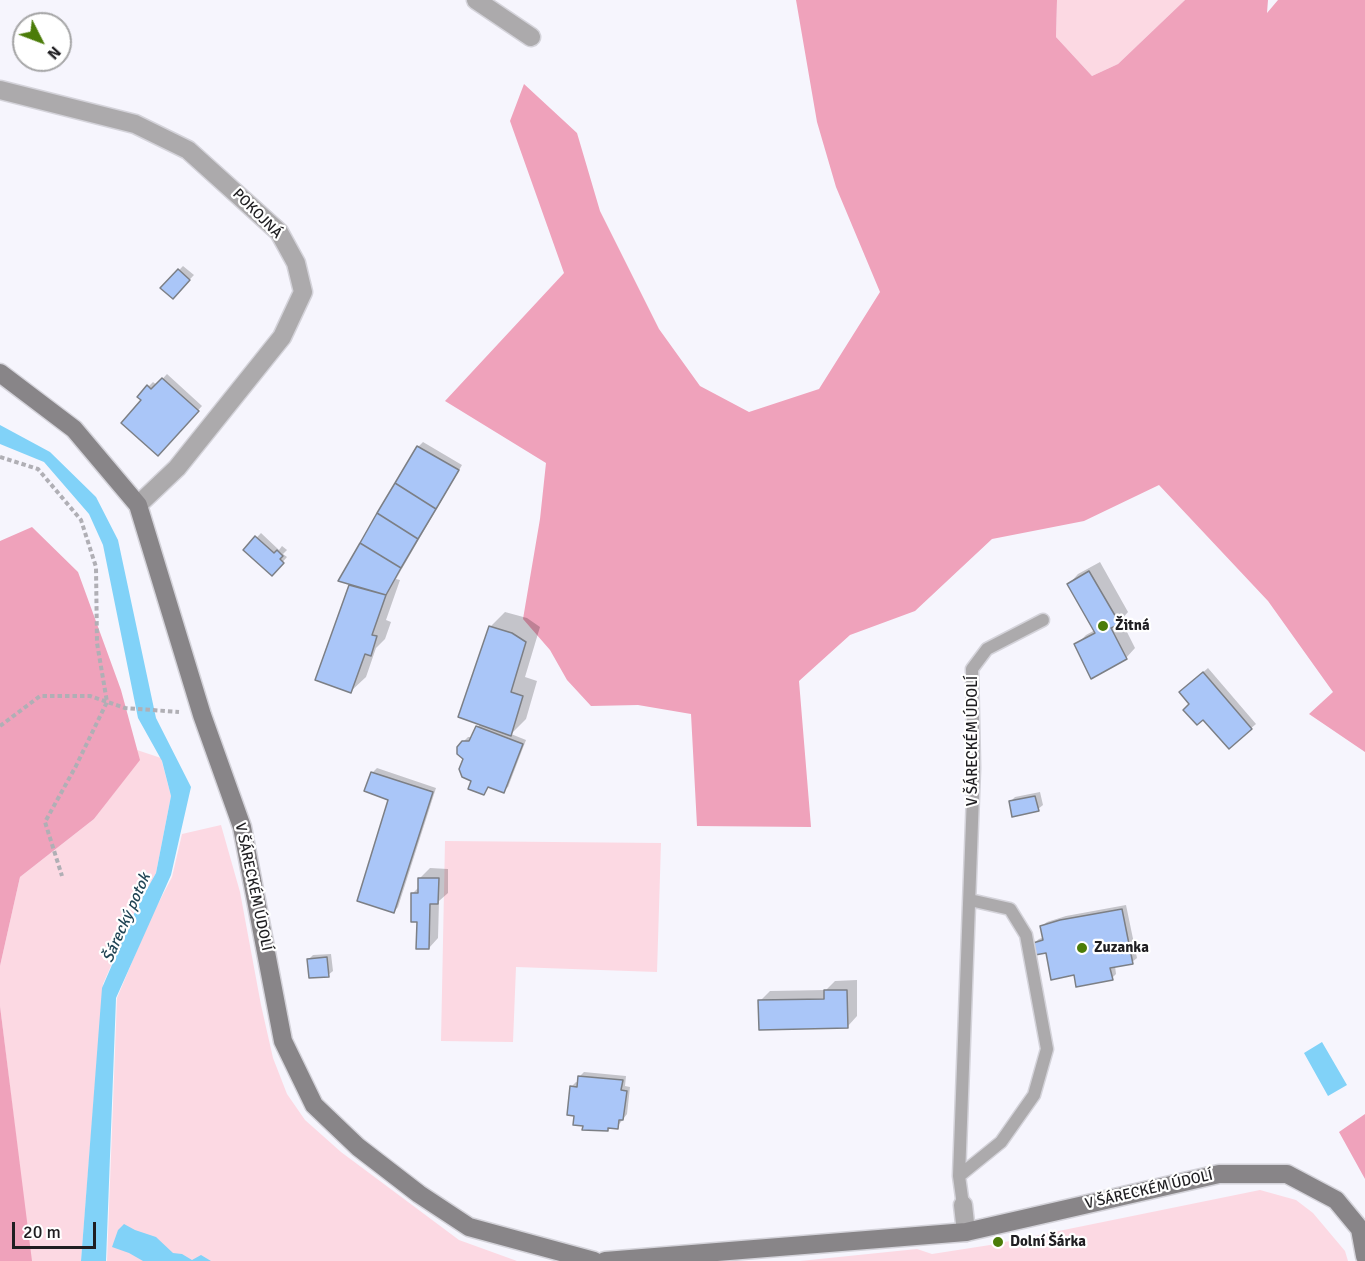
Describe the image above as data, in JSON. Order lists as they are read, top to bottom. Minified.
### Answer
{"streets":{"street":["POKOJNÁ","V ŠÁRECKÉM ÚDOLÍ"]},"crossings":[["POKOJNÁ","V ŠÁRECKÉM ÚDOLÍ"]],"water":["Šárecký potok"],"places":["Žitná","Zuzanka","Dolní Šárka"],"scale_bar":"20 m","north":"bottom right"}
